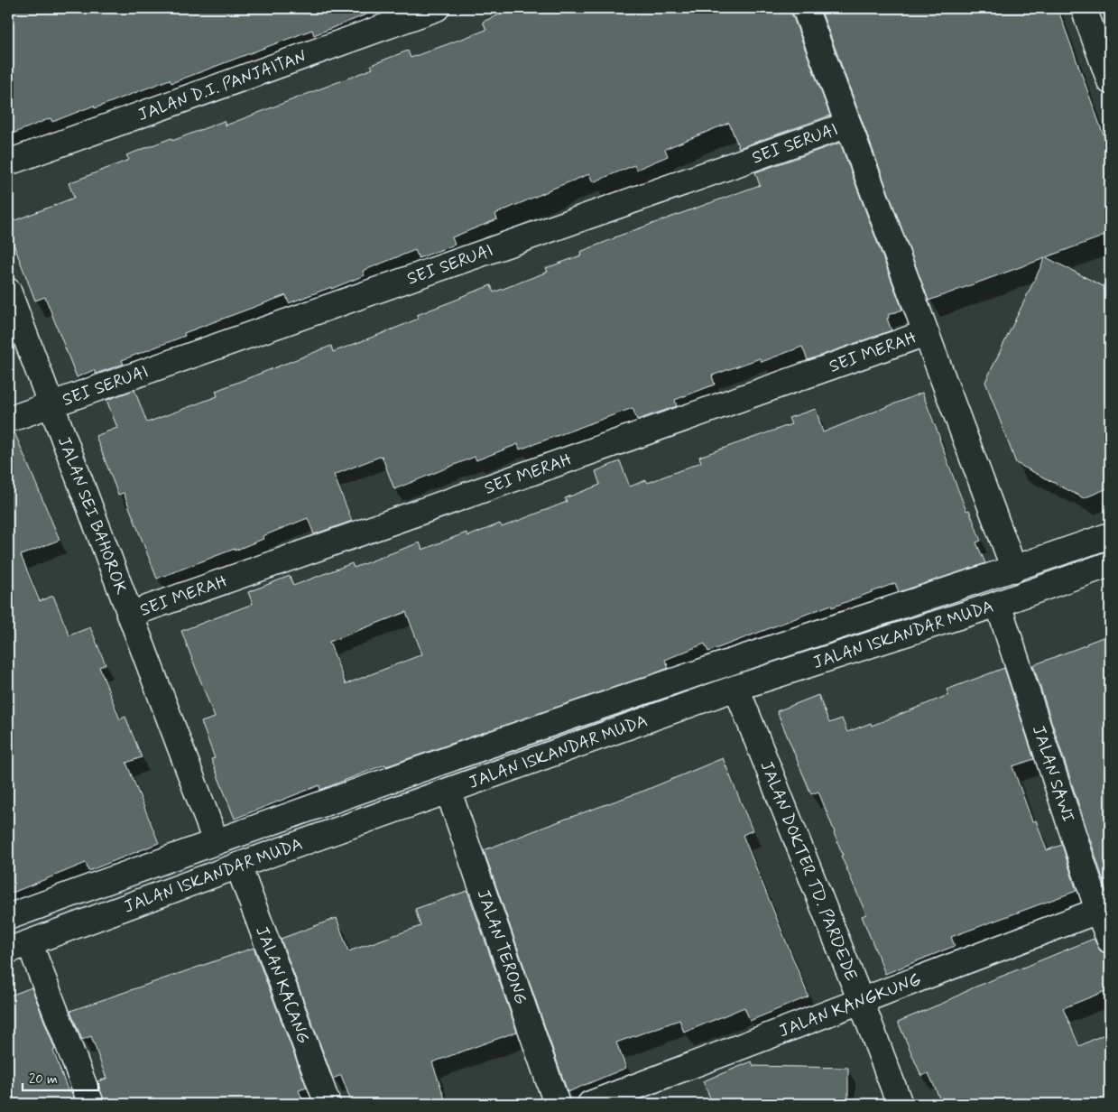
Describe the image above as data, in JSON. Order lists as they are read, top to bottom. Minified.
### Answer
{"streets":{"street":["JALAN D.I. PANJAITAN","SEI SERUAI","SEI MERAH","JALAN SEI BAHOROK","JALAN ISKANDAR MUDA","JALAN SAWI","JALAN DOKTER TD. PARDEDE","JALAN TERONG","JALAN KACANG","JALAN KANGKUNG"]},"crossings":[["SEI SERUAI","JALAN SEI BAHOROK"],["SEI MERAH","JALAN SEI BAHOROK"],["JALAN SEI BAHOROK","JALAN ISKANDAR MUDA"],["JALAN SEI BAHOROK","JALAN KACANG"],["JALAN ISKANDAR MUDA","JALAN SAWI"],["JALAN ISKANDAR MUDA","JALAN DOKTER TD. PARDEDE"],["JALAN ISKANDAR MUDA","JALAN TERONG"],["JALAN ISKANDAR MUDA","JALAN KACANG"],["JALAN SAWI","JALAN KANGKUNG"],["JALAN DOKTER TD. PARDEDE","JALAN KANGKUNG"]],"scale_bar":"20 m"}
